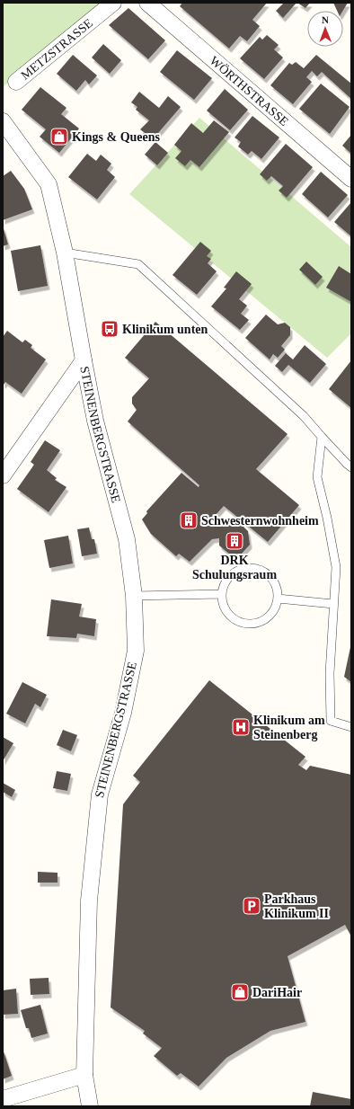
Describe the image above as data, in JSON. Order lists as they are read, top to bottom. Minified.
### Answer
{"streets":{"street":["METZSTRASSE","WÖRTHSTRASSE","STEINENBERGSTRASSE"]},"places":{"shop":["Kings & Queens","DariHair"],"bus stop":["Klinikum unten"],"building":["Schwesternwohnheim","DRK Schulungsraum"],"hospital":["Klinikum am Steinenberg"],"parking":["Parkhaus Klinikum II"]},"north":"top"}
